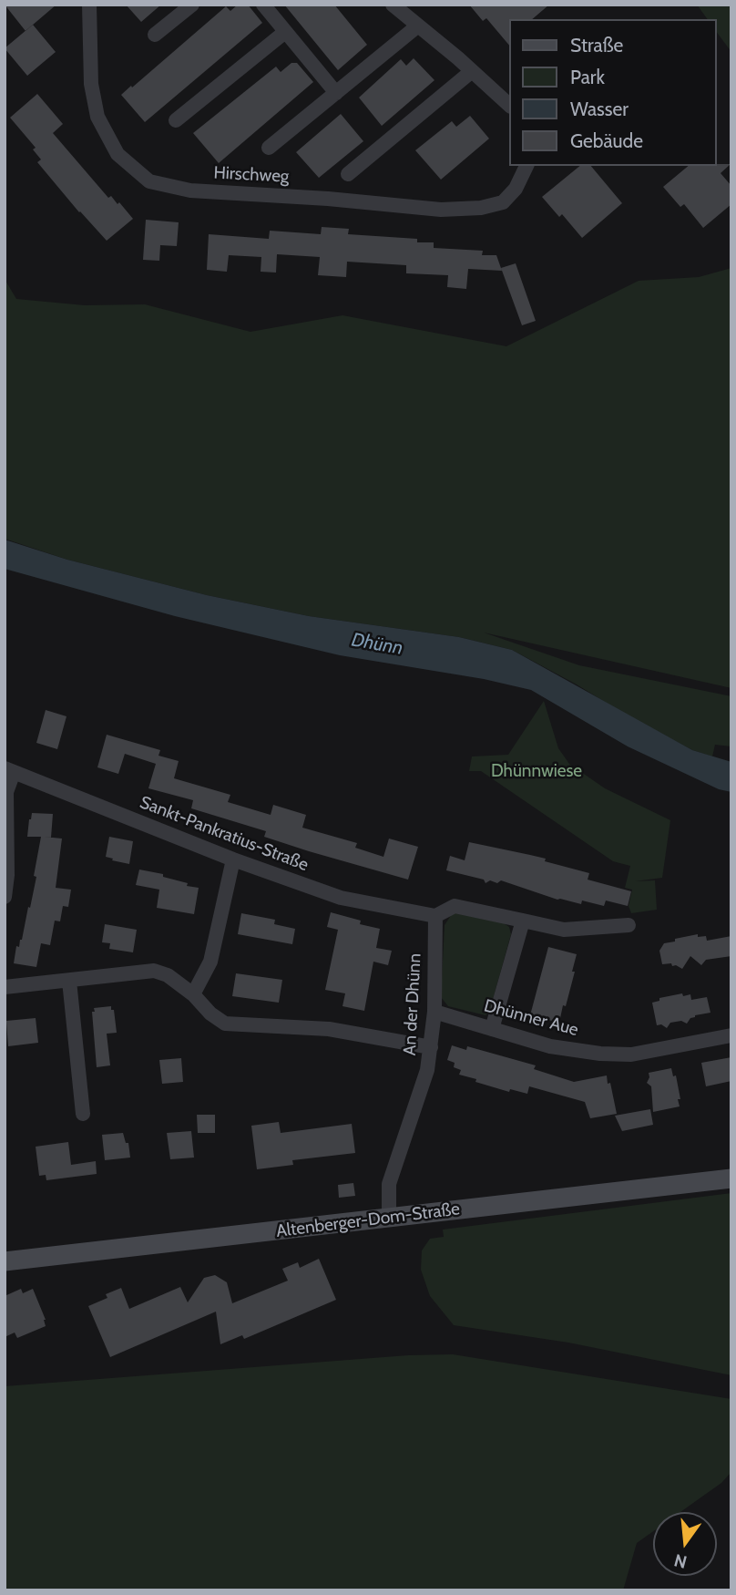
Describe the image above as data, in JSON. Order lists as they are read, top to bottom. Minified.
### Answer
{"streets":{"main road":["Altenberger-Dom-Straße"],"street":["Hirschweg","Sankt-Pankratius-Straße","An der Dhünn","Dhünner Aue"]},"crossings":[["Sankt-Pankratius-Straße","An der Dhünn"],["An der Dhünn","Dhünner Aue"],["An der Dhünn","Altenberger-Dom-Straße"]],"water":["Dhünn"],"parks":["Dhünnwiese"],"legend":["Straße","Park","Wasser","Gebäude"],"north":"bottom"}
